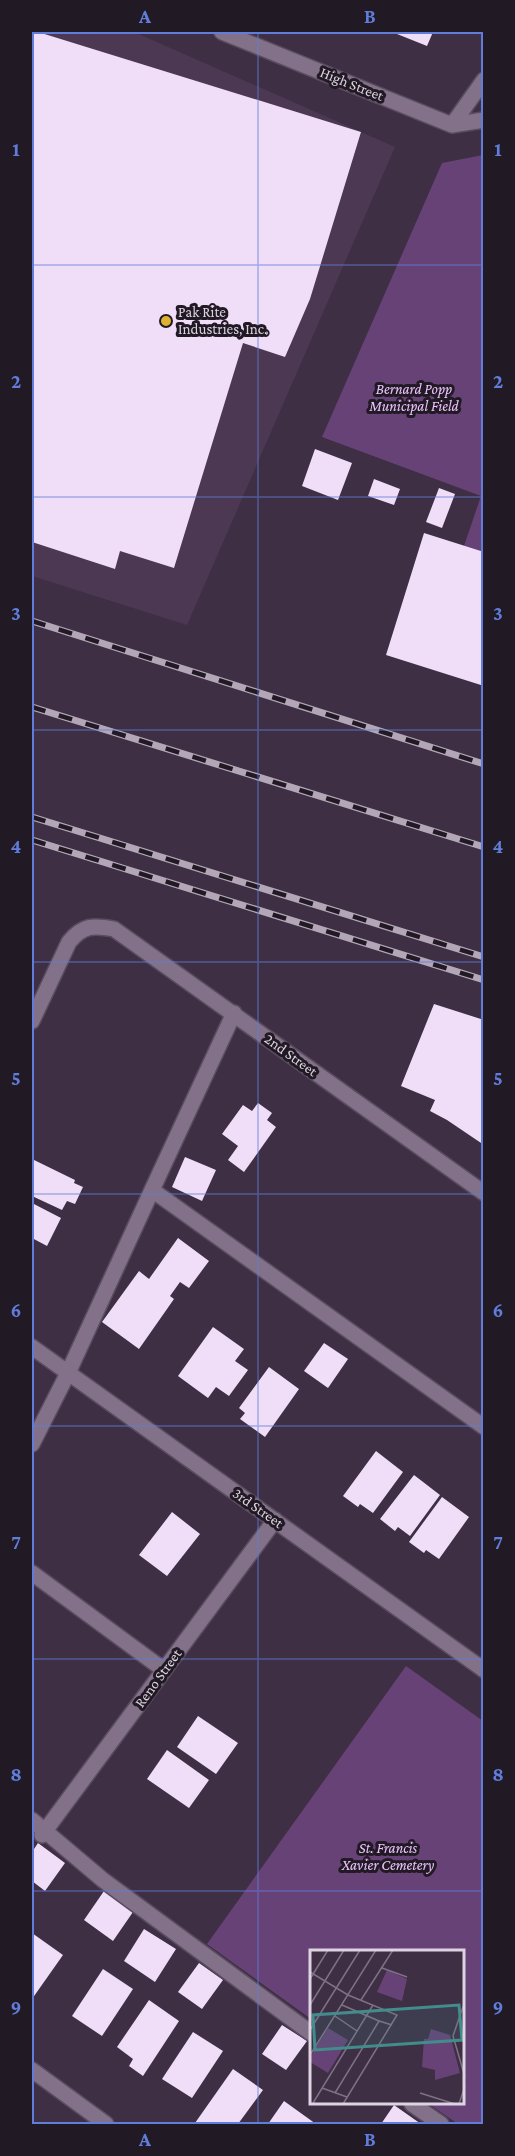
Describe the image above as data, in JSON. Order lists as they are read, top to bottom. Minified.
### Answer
{"streets":{"street":["High Street","2nd Street","3rd Street","Reno Street"]},"crossings":[["3rd Street","Reno Street"]],"parks":["Bernard Popp Municipal Field","St. Francis Xavier Cemetery"],"places":["Pak Rite Industries, Inc."],"grid":{"columns":["A","B"],"rows":["1","2","3","4","5","6","7","8","9"]}}
